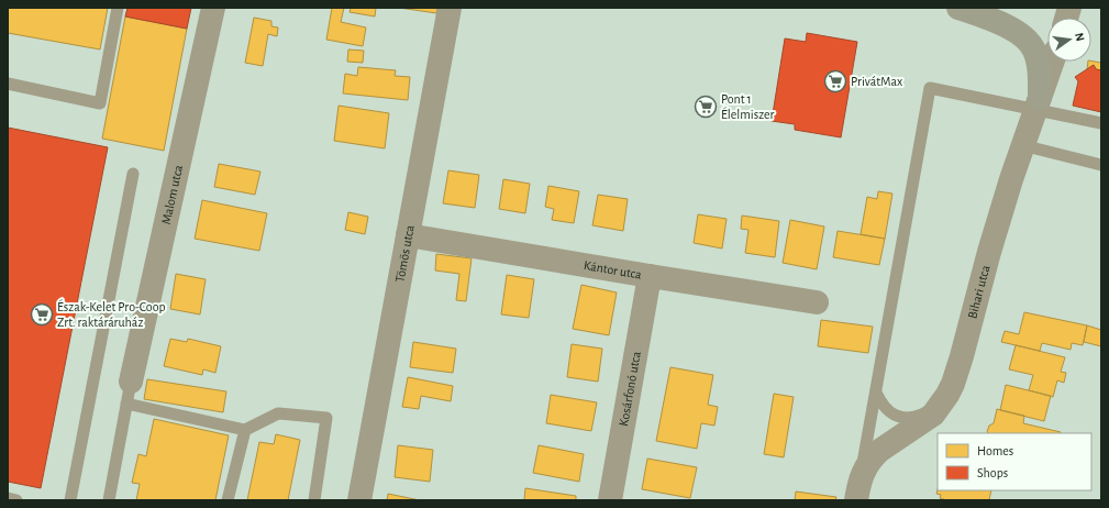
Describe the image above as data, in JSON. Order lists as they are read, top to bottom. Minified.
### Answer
{"streets":{"street":["Malom utca","Tömös utca","Kántor utca","Bihari utca","Kosárfonó utca"]},"crossings":[["Tömös utca","Kántor utca"],["Kántor utca","Kosárfonó utca"]],"places":{"supermarket":["PrivátMax","Pont 1 Élelmiszer","Észak-Kelet Pro-Coop Zrt. raktáráruház"]},"legend":["Homes","Shops"],"north":"right"}
